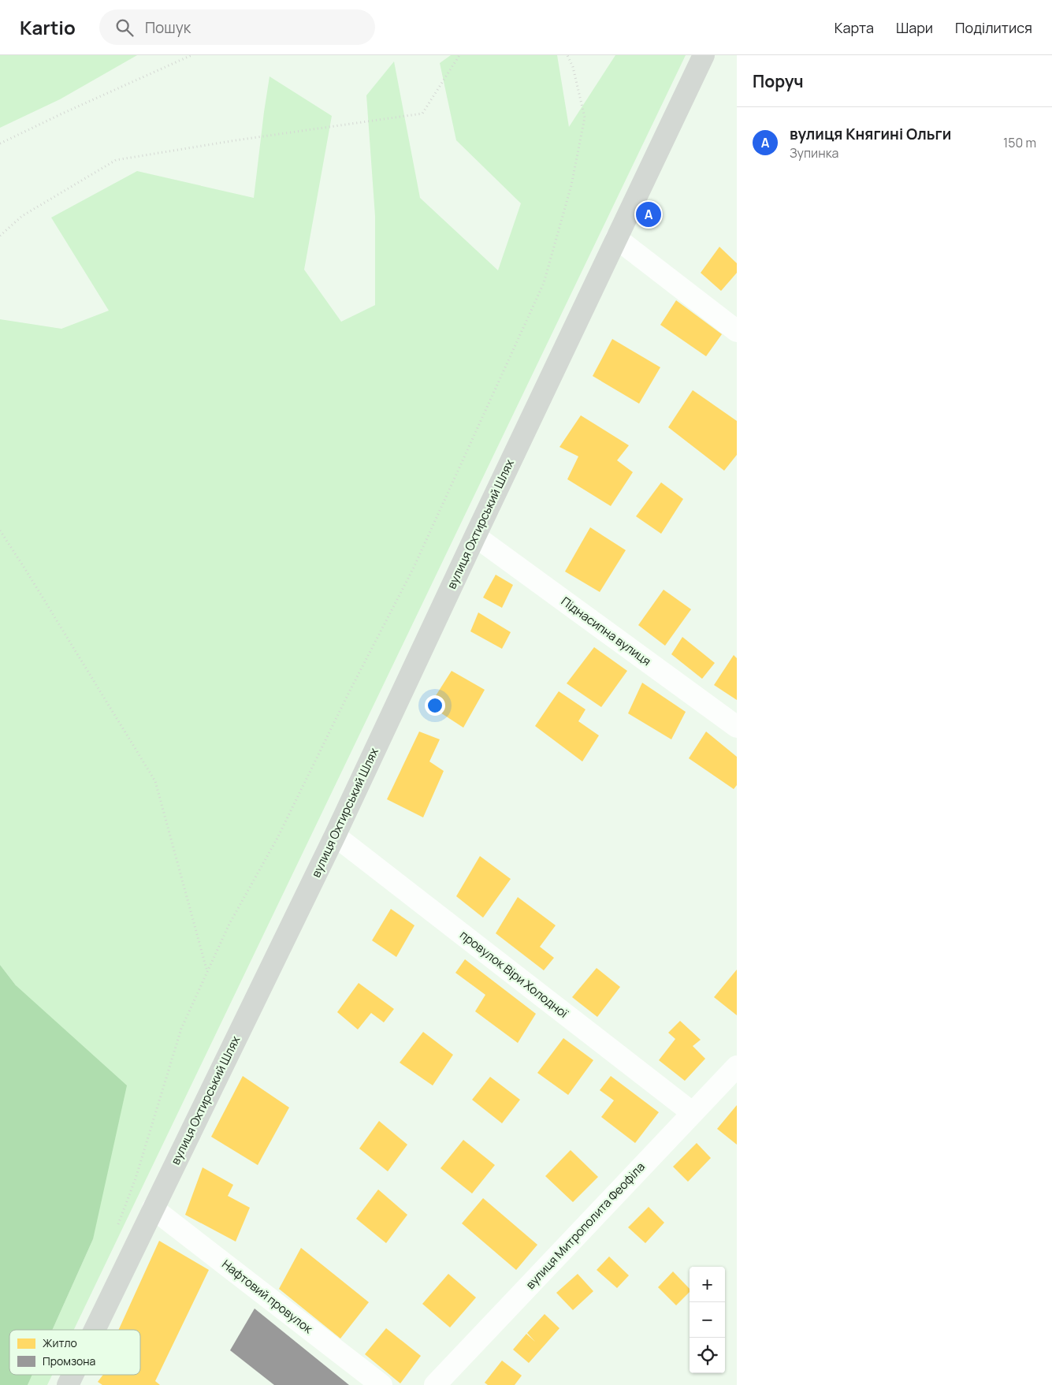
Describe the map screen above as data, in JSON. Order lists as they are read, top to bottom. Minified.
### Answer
{"streets":{"main road":["вулиця Охтирський Шлях"],"street":["Піднасипна вулиця","провулок Віри Холодної","вулиця Митрополита Феофіла","Нафтовий провулок"]},"crossings":[["вулиця Охтирський Шлях","Піднасипна вулиця"],["вулиця Охтирський Шлях","провулок Віри Холодної"],["вулиця Охтирський Шлях","Нафтовий провулок"],["провулок Віри Холодної","вулиця Митрополита Феофіла"]],"legend":["Житло","Промзона"],"page":{"header":"Kartio","search":"Пошук","nav":["Карта","Шари","Поділитися"],"heading":"Поруч","list":[{"mark":"A","name":"вулиця Княгині Ольги","note":"Зупинка","value":"150 m"}],"pins":"A","map_buttons":["+","−"]}}
